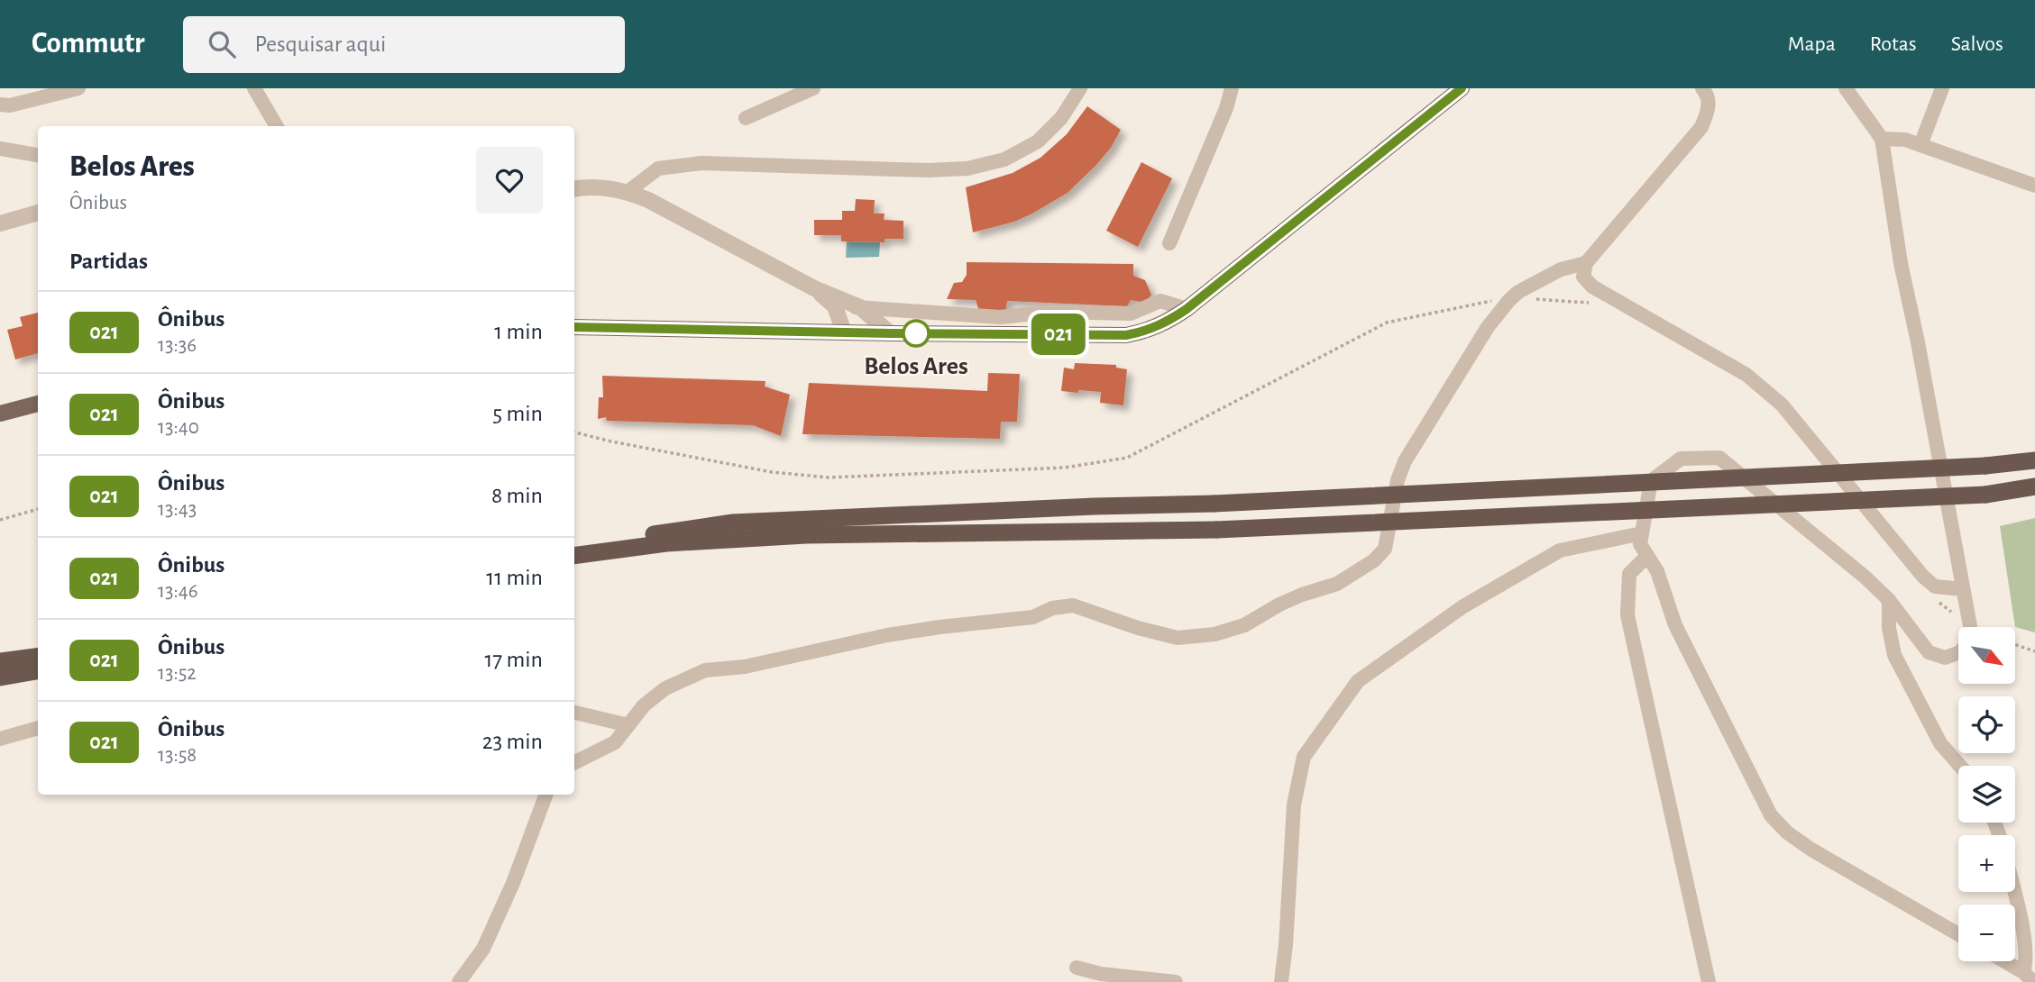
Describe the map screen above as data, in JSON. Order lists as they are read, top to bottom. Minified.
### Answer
{"places":["Belos Ares"],"lines":["bus line 021"],"north":"bottom right","page":{"header":"Commutr","search":"Pesquisar aqui","nav":["Mapa","Rotas","Salvos"],"on_map":"021","heading":[["Belos Ares","Ônibus"],"Partidas"],"list":[{"mark":"021","name":"Ônibus","note":"13:36","value":"1 min"},{"mark":"021","name":"Ônibus","note":"13:40","value":"5 min"},{"mark":"021","name":"Ônibus","note":"13:43","value":"8 min"},{"mark":"021","name":"Ônibus","note":"13:46","value":"11 min"},{"mark":"021","name":"Ônibus","note":"13:52","value":"17 min"},{"mark":"021","name":"Ônibus","note":"13:58","value":"23 min"}],"map_buttons":["+","−"]}}
